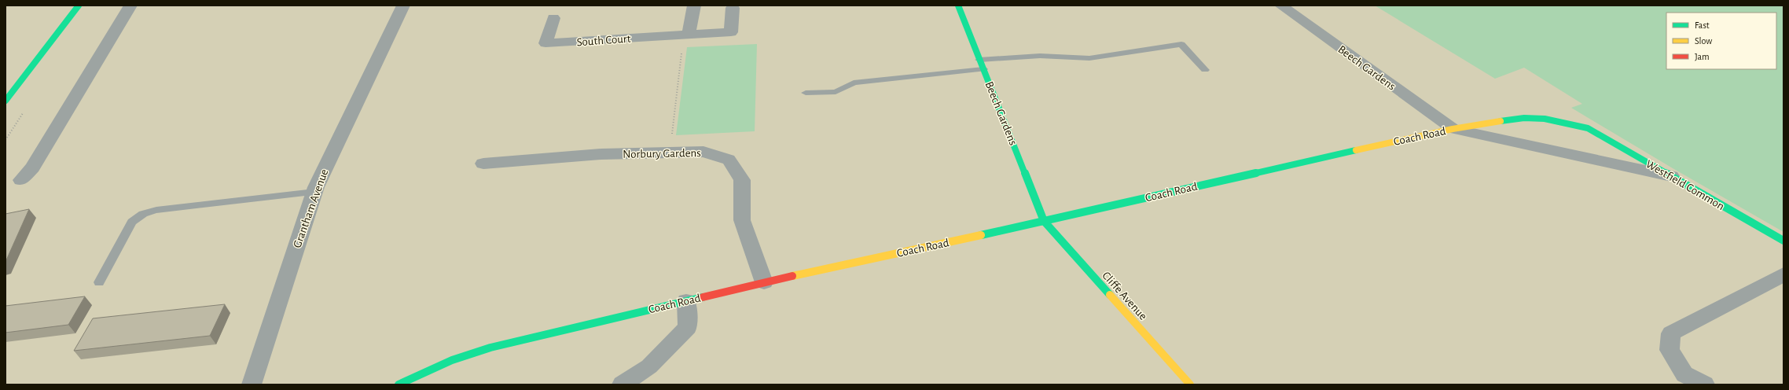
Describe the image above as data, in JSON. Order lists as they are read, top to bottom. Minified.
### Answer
{"streets":{"street":["South Court","Beech Gardens","Coach Road","Norbury Gardens","Westfield Common","Grantham Avenue","Cliffe Avenue"]},"crossings":[["Beech Gardens","Coach Road"],["Beech Gardens","Cliffe Avenue"],["Coach Road","Norbury Gardens"],["Coach Road","Westfield Common"],["Coach Road","Cliffe Avenue"]],"legend":["Fast","Slow","Jam"]}
